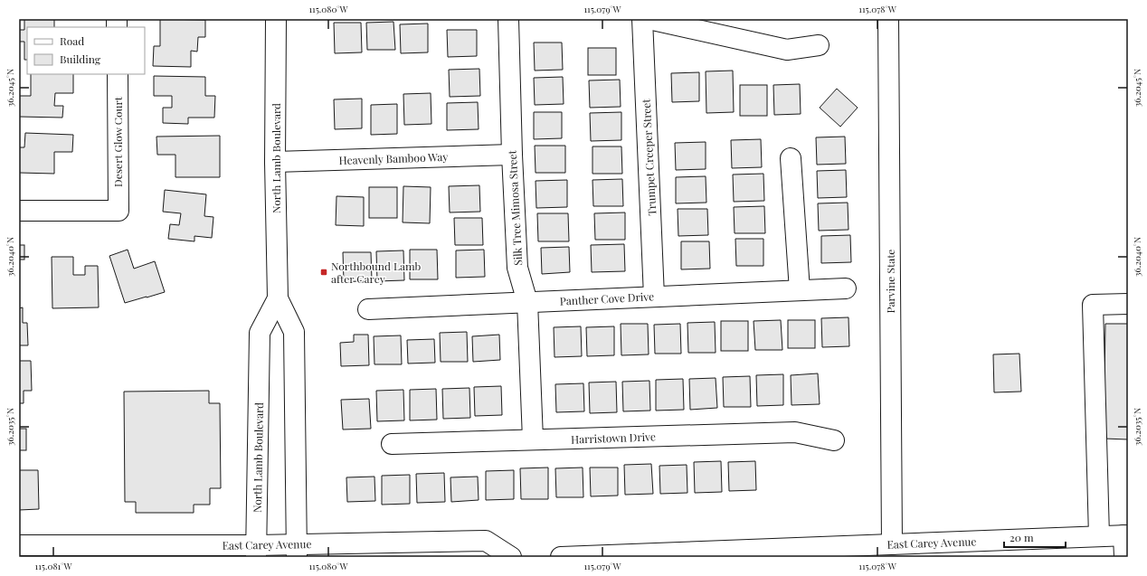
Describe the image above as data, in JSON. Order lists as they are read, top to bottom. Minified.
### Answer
{"streets":{"street":["Desert Glow Court","Trumpet Creeper Street","North Lamb Boulevard","Heavenly Bamboo Way","Silk Tree Mimosa Street","Parvine State","Panther Cove Drive","Harristown Drive","East Carey Avenue"]},"crossings":[["Trumpet Creeper Street","Panther Cove Drive"],["North Lamb Boulevard","Heavenly Bamboo Way"],["North Lamb Boulevard","East Carey Avenue"],["Heavenly Bamboo Way","Silk Tree Mimosa Street"],["Silk Tree Mimosa Street","Panther Cove Drive"],["Silk Tree Mimosa Street","Harristown Drive"],["Parvine State","East Carey Avenue"]],"places":{"transit":["Northbound Lamb after Carey"]},"legend":["Road","Building"],"scale_bar":"20 m","coordinates":["115.080°W","115.079°W","115.078°W","36.2045°N","36.2040°N","36.2035°N","115.081°W"]}
